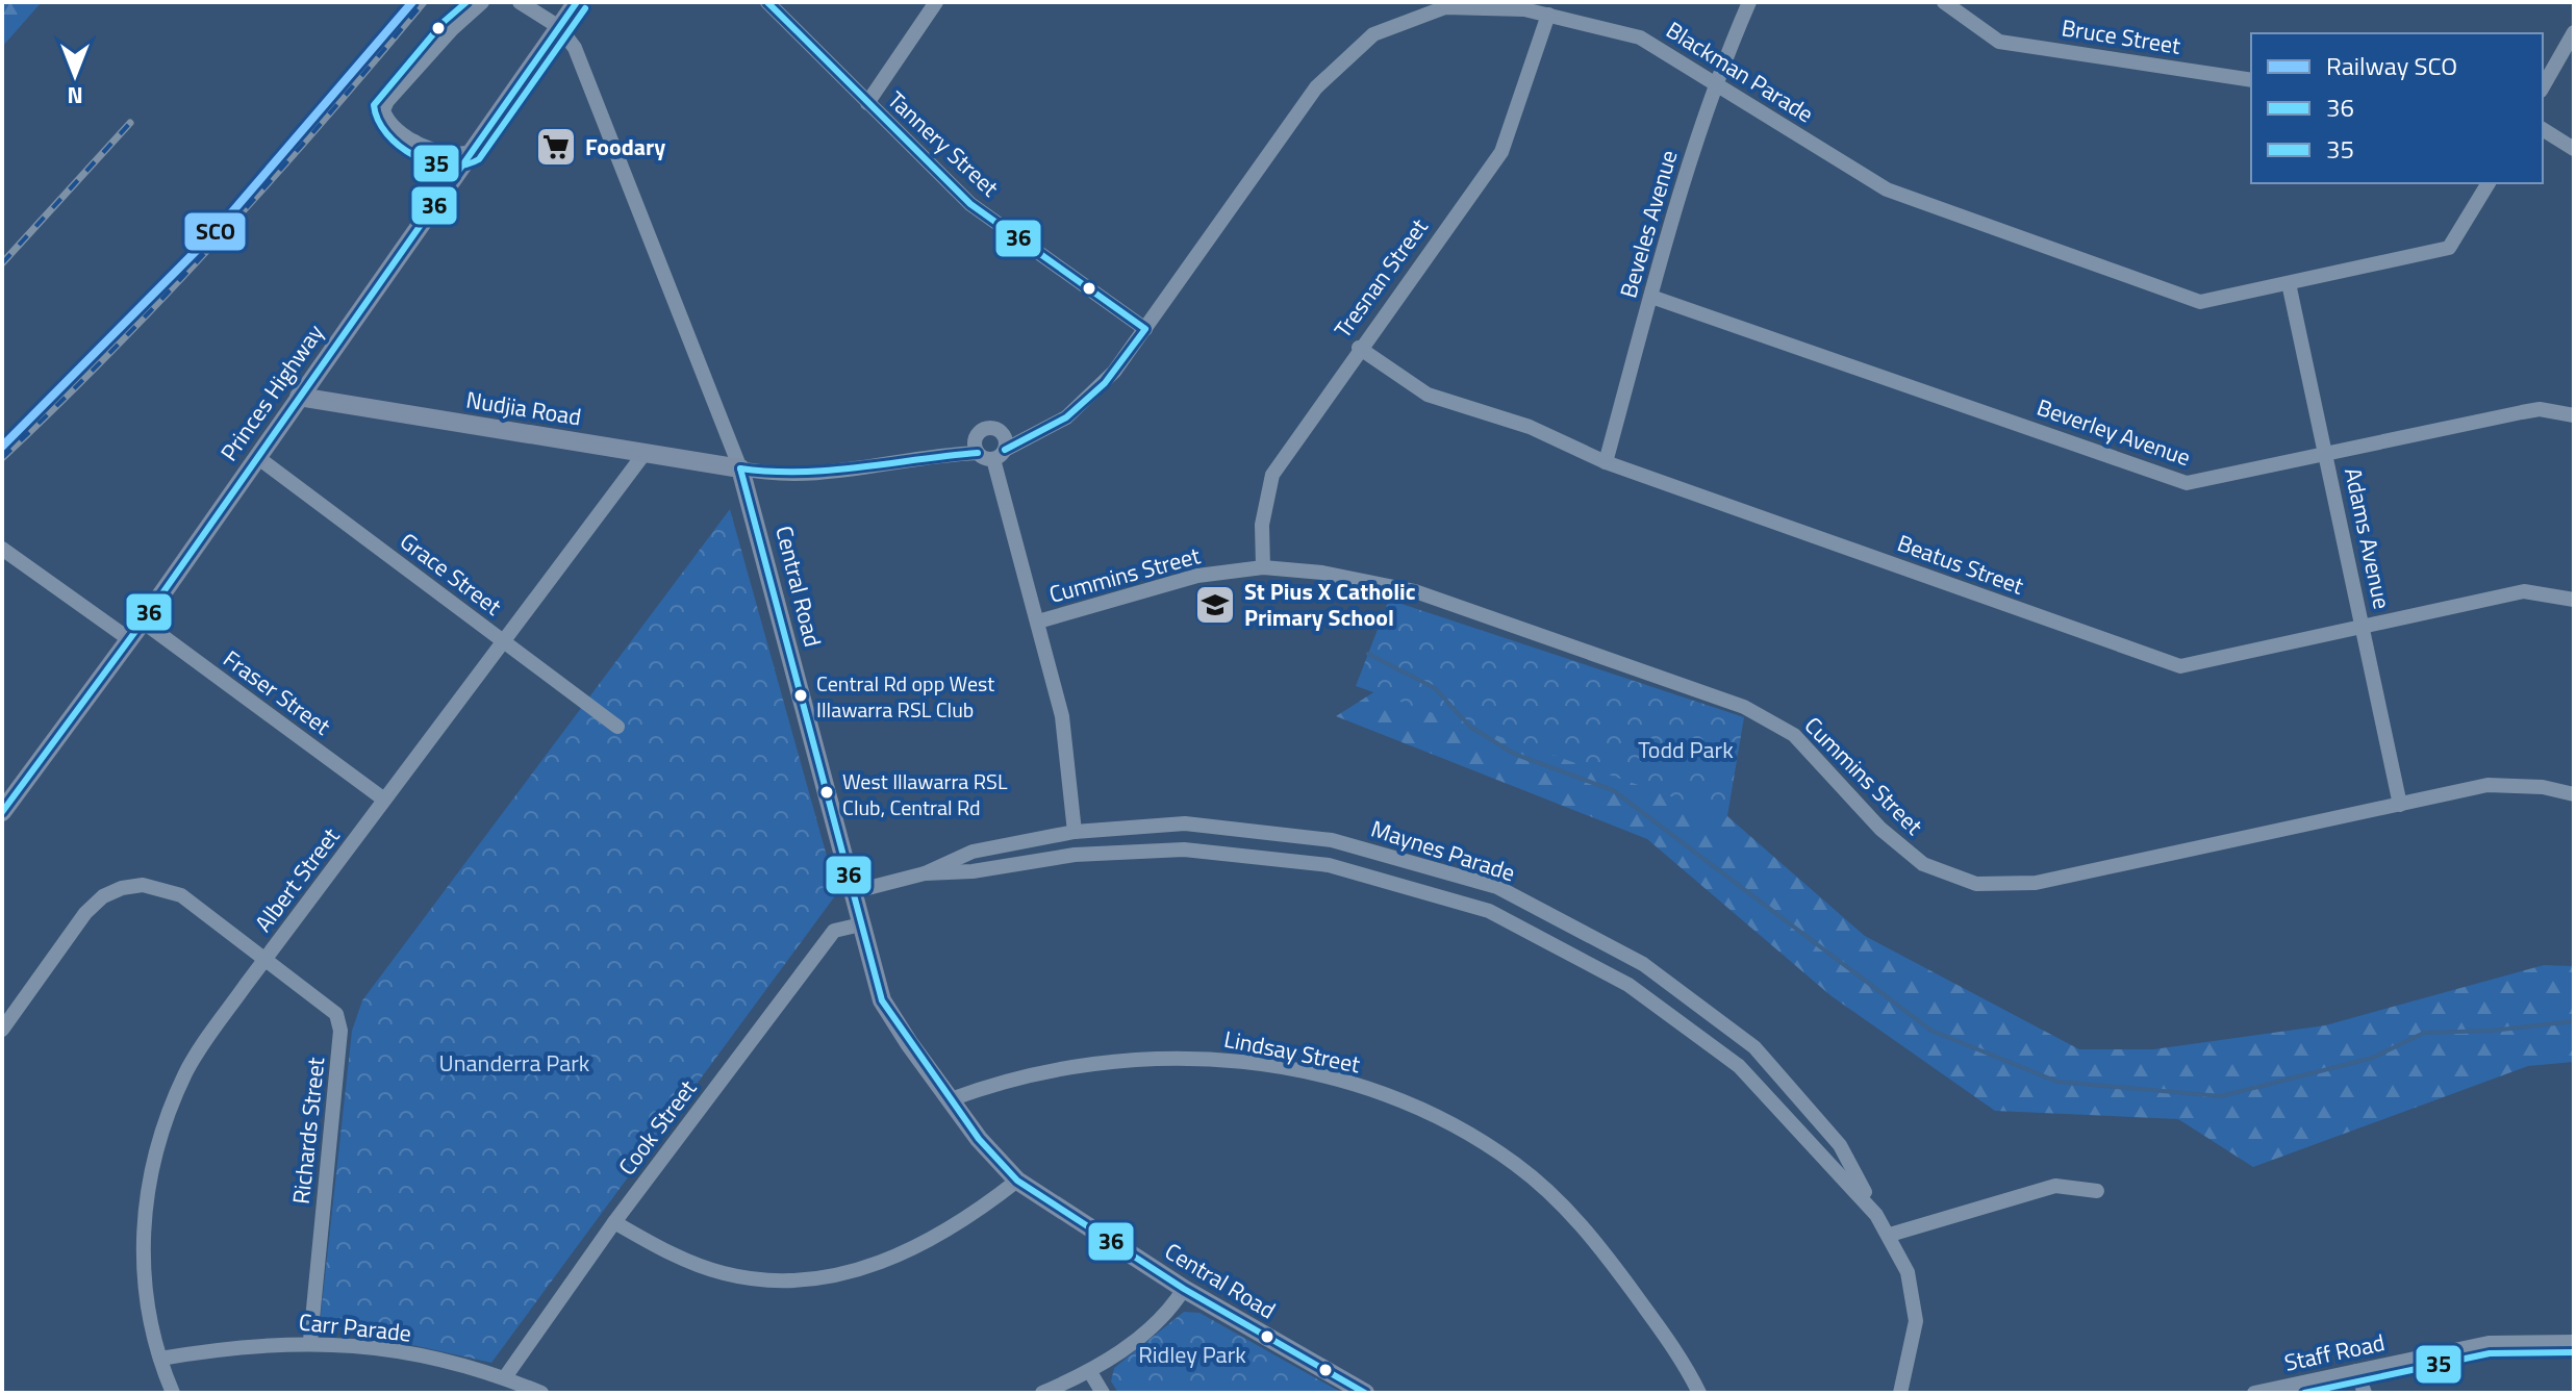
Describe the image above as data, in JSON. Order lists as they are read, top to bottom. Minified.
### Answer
{"streets":{"main road":["Princes Highway","Nudjia Road","Central Road"],"street":["Bruce Street","Blackman Parade","Tannery Street","Beveles Avenue","Tresnan Street","Beverley Avenue","Adams Avenue","Beatus Street","Grace Street","Cummins Street","Fraser Street","Maynes Parade","Albert Street","Lindsay Street","Cook Street","Richards Street","Carr Parade","Staff Road"]},"crossings":[["Blackman Parade","Tannery Street"],["Blackman Parade","Beveles Avenue"],["Blackman Parade","Tresnan Street"],["Blackman Parade","Adams Avenue"],["Beveles Avenue","Beverley Avenue"],["Beveles Avenue","Beatus Street"],["Tresnan Street","Beatus Street"],["Tresnan Street","Cummins Street"],["Princes Highway","Nudjia Road"],["Princes Highway","Grace Street"],["Princes Highway","Central Road"],["Princes Highway","Fraser Street"],["Nudjia Road","Central Road"],["Nudjia Road","Albert Street"],["Beverley Avenue","Adams Avenue"],["Adams Avenue","Beatus Street"],["Adams Avenue","Cummins Street"],["Grace Street","Albert Street"],["Central Road","Maynes Parade"],["Central Road","Lindsay Street"],["Central Road","Cook Street"],["Fraser Street","Albert Street"],["Albert Street","Richards Street"],["Albert Street","Carr Parade"],["Cook Street","Carr Parade"],["Richards Street","Carr Parade"]],"parks":["Todd Park","Unanderra Park","Ridley Park"],"places":{"supermarket":["Foodary"],"school or university":["St Pius X Catholic Primary School"],"other":["Central Rd opp West Illawarra RSL Club","West Illawarra RSL Club, Central Rd"]},"lines":["rail line SCO","transit line 36","transit line 35"],"legend":["Railway SCO","36","35"],"north":"bottom"}
